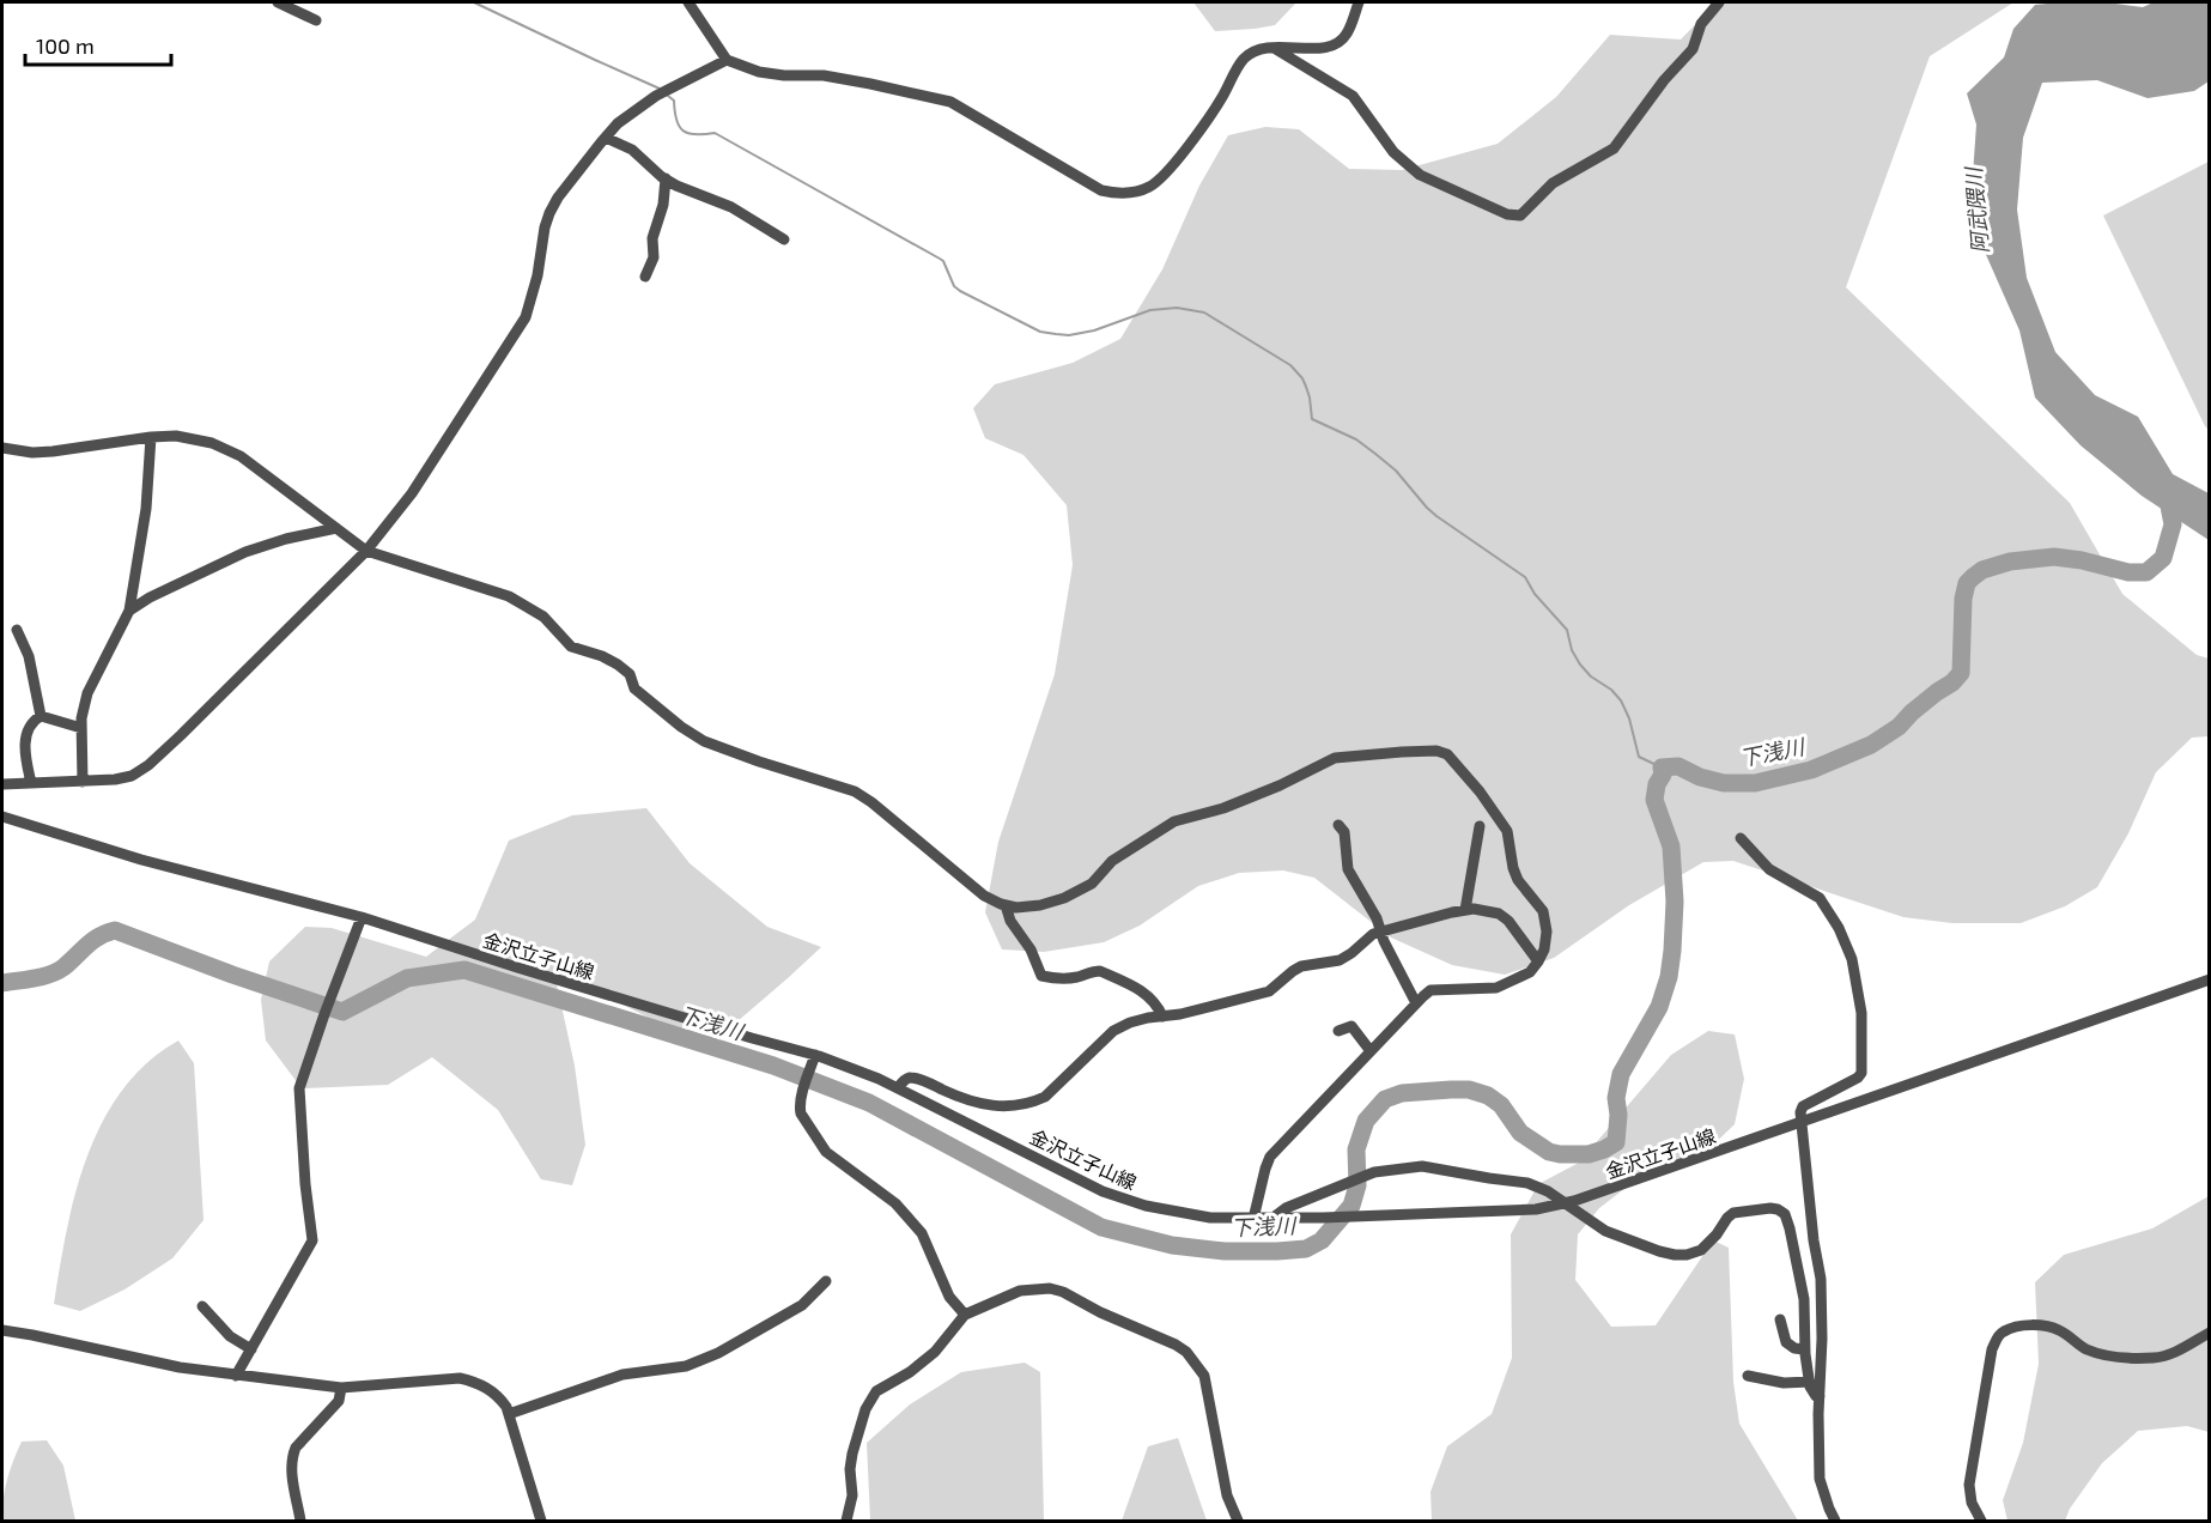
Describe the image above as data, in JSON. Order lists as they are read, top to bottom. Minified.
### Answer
{"streets":{"street":["金沢立子山線"]},"water":["阿武隈川","下浅川"],"scale_bar":"100 m"}
